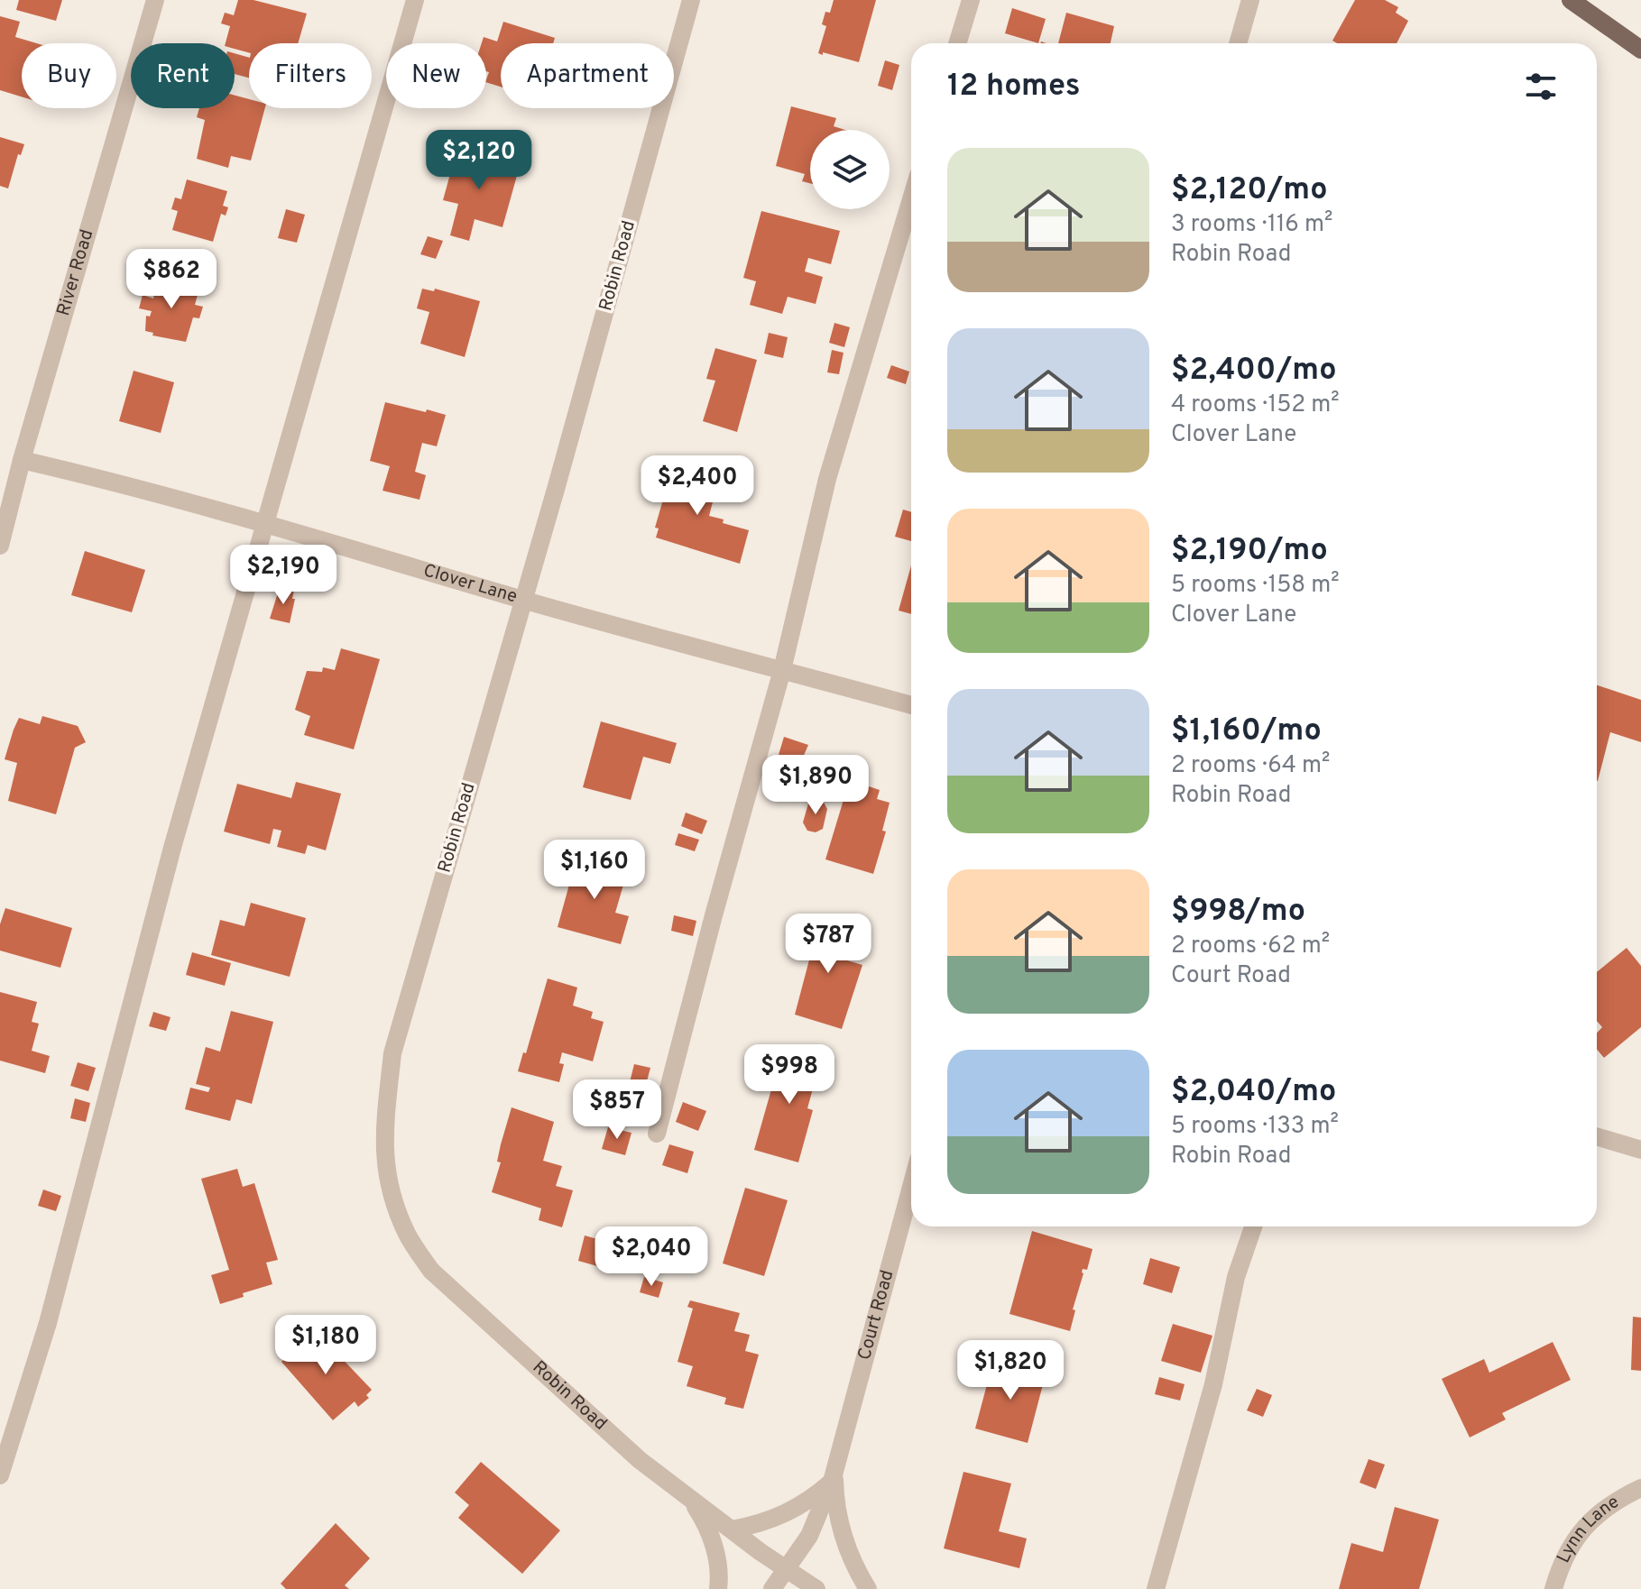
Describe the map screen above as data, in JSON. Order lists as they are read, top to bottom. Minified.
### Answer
{"streets":{"street":["Robin Road","River Road","Clover Lane","Court Road","Lynn Lane"]},"crossings":[["Robin Road","Clover Lane"],["Robin Road","Court Road"],["River Road","Clover Lane"]],"page":{"chip":["Buy","Rent","Filters","New","Apartment"],"heading":"12 homes","price":["$2,120","$862","$2,400","$2,190","$1,890","$1,160","$787","$998","$857","$2,040","$1,180","$1,820"],"list":[{"name":"$2,120/mo","note":"3 rooms · 116 m² · Robin Road"},{"name":"$2,400/mo","note":"4 rooms · 152 m² · Clover Lane"},{"name":"$2,190/mo","note":"5 rooms · 158 m² · Clover Lane"},{"name":"$1,160/mo","note":"2 rooms · 64 m² · Robin Road"},{"name":"$998/mo","note":"2 rooms · 62 m² · Court Road"},{"name":"$2,040/mo","note":"5 rooms · 133 m² · Robin Road"}]}}
